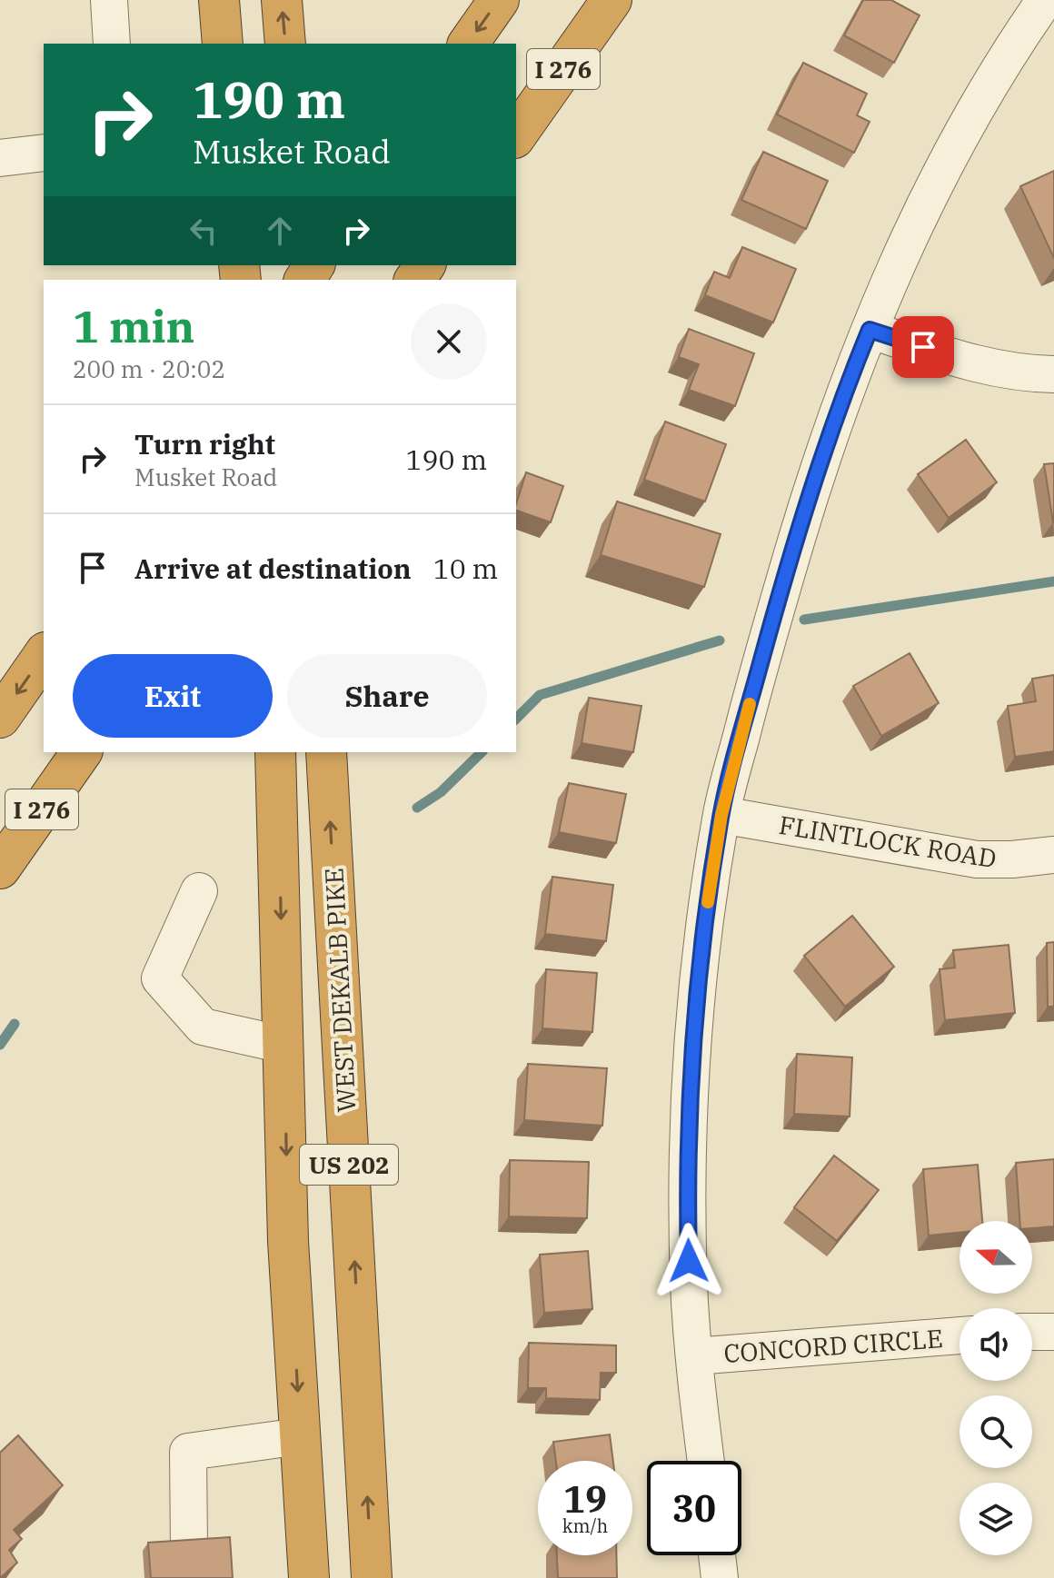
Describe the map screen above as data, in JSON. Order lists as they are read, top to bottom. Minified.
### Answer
{"streets":{"highway":["I 276","WEST DEKALB PIKE","US 202"],"street":["FLINTLOCK ROAD","CONCORD CIRCLE"]},"north":"left","page":{"turn":["190 m","Musket Road"],"heading":["1 min","200 m · 20:02"],"list":[{"name":"Turn right","note":"Musket Road","value":"190 m"},{"name":"Arrive at destination","value":"10 m"}],"buttons":["Exit","Share"],"speed":"19 km/h","limit":"30"}}
